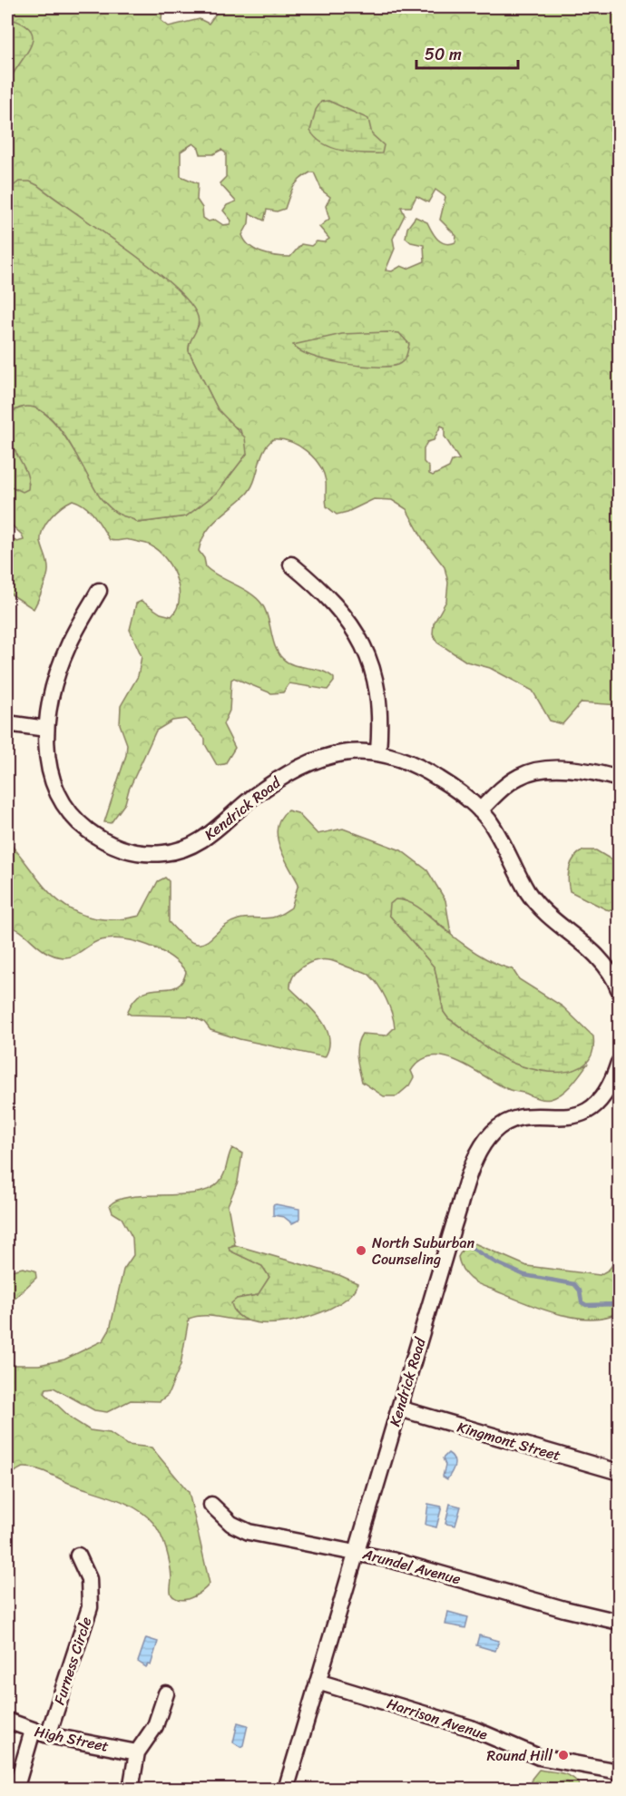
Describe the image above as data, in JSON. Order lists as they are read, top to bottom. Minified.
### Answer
{"streets":{"street":["Kendrick Road","Kingmont Street","Arundel Avenue","Furness Circle","Harrison Avenue","High Street"]},"crossings":[["Kendrick Road","Kingmont Street"],["Kendrick Road","Arundel Avenue"],["Kendrick Road","Harrison Avenue"],["Furness Circle","High Street"]],"places":["North Suburban Counseling","Round Hill"],"scale_bar":"50 m"}
